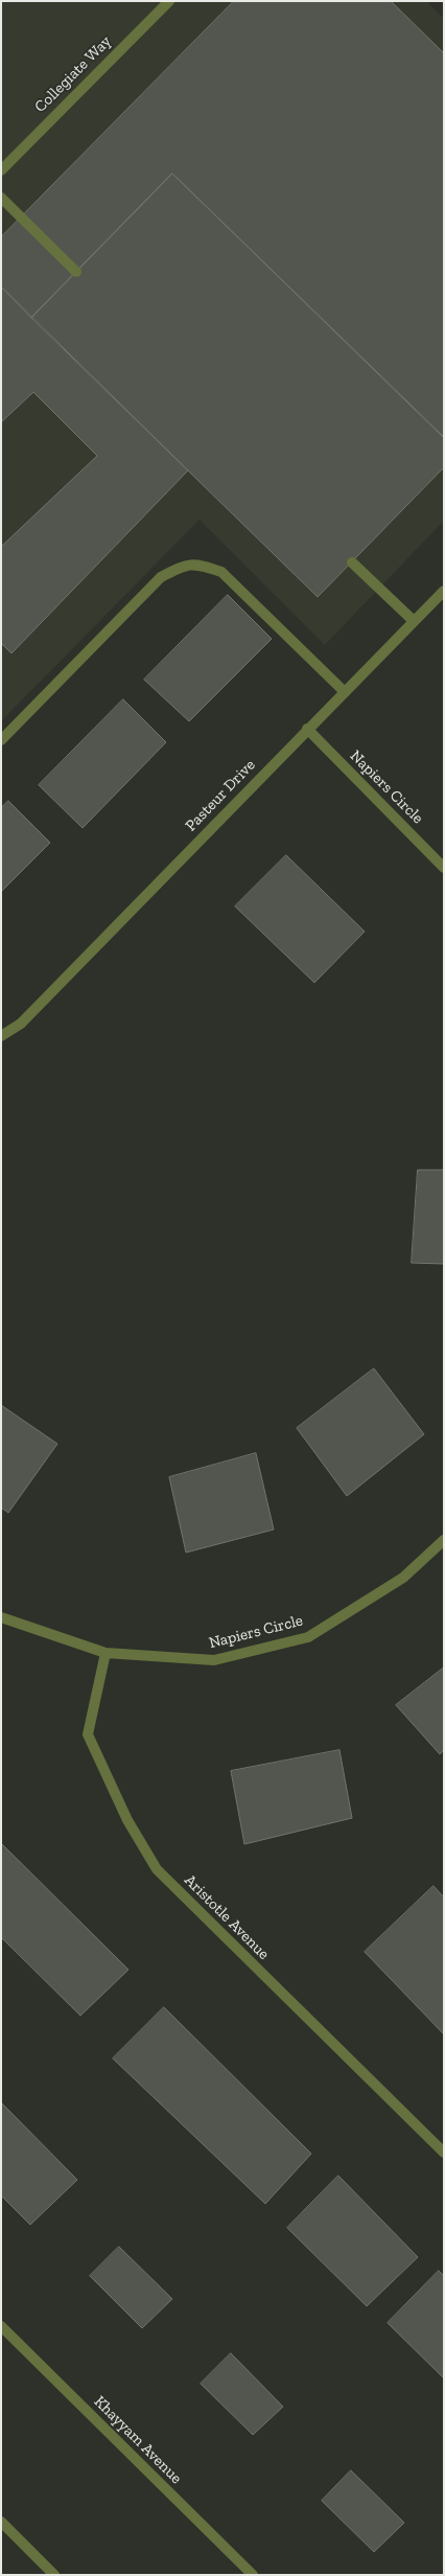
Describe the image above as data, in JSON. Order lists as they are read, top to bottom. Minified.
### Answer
{"streets":{"street":["Collegiate Way","Napiers Circle","Pasteur Drive","Aristotle Avenue","Khayyam Avenue"]},"crossings":[["Napiers Circle","Pasteur Drive"],["Napiers Circle","Aristotle Avenue"]]}
